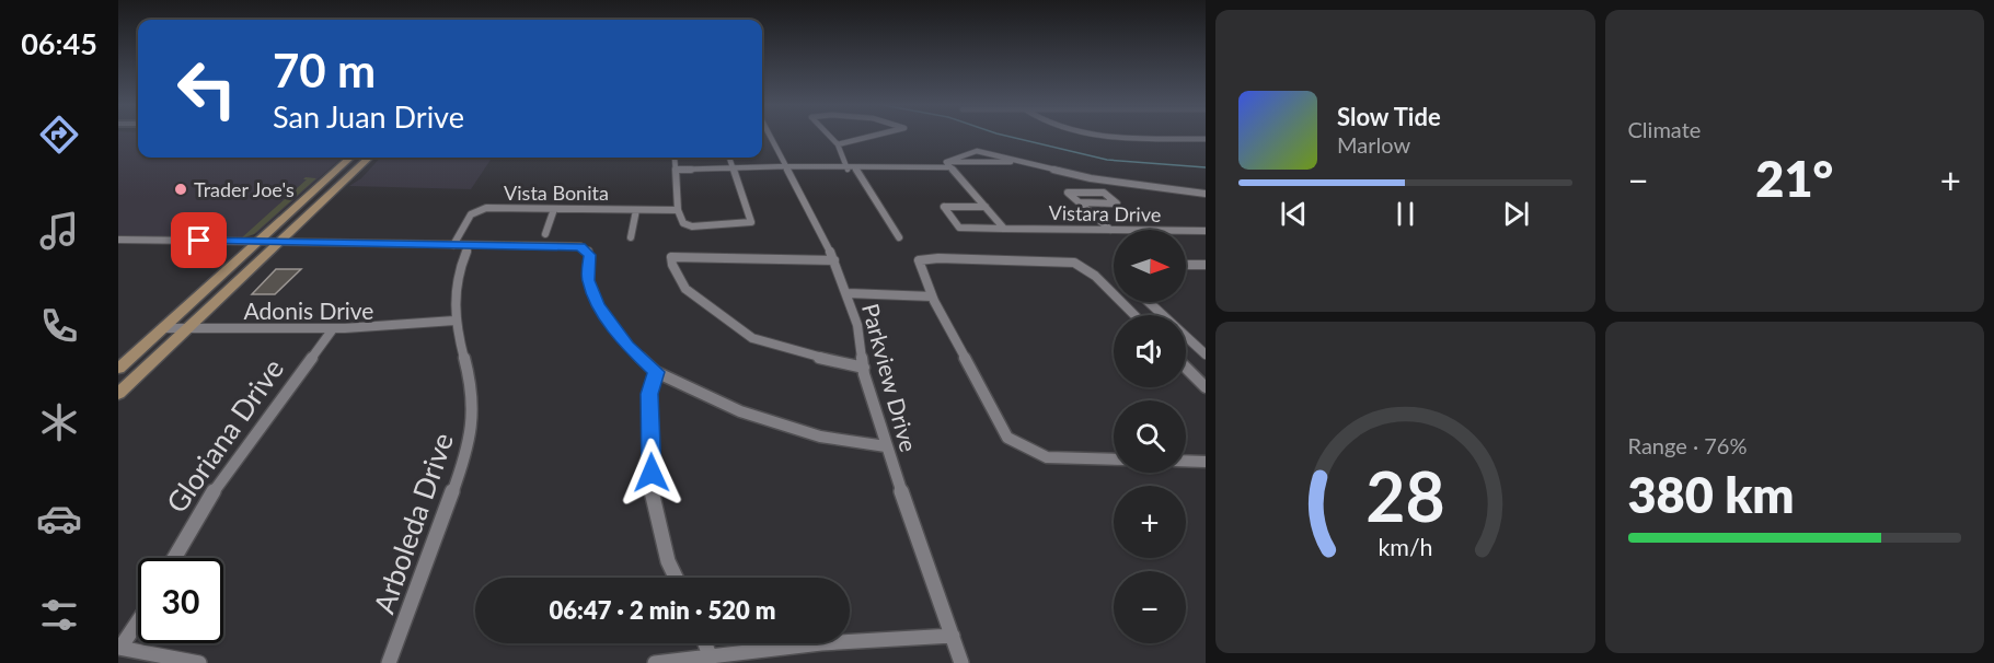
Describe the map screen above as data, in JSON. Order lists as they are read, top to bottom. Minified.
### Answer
{"streets":{"street":["Vista Bonita","Vistara Drive","Adonis Drive","Parkview Drive","Gloriana Drive","Arboleda Drive"]},"crossings":[["Adonis Drive","Gloriana Drive"],["Adonis Drive","Arboleda Drive"]],"places":["Trader Joe's"],"north":"right","page":{"tabs":"06:45","tile":["Climate",["Range · 76%","380 km"]],"turn":["70 m","San Juan Drive"],"song":["Slow Tide","Marlow"],"heat":["−","21°","+"],"map_buttons":["+","−"],"limit":"30","trip":"06:47 · 2 min · 520 m","gauge":["28","km/h"]}}
